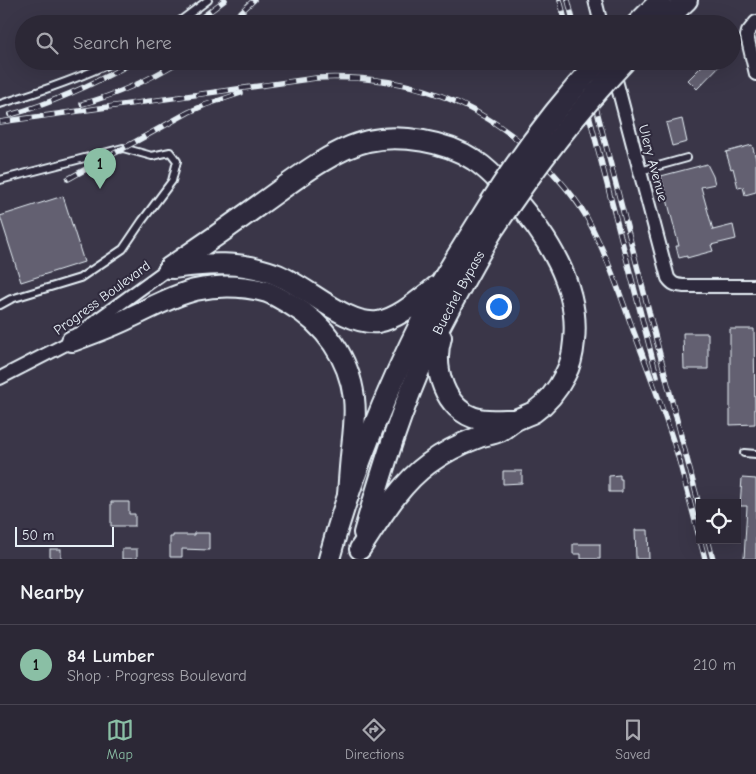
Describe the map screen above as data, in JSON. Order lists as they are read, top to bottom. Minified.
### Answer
{"streets":{"main road":["Buechel Bypass"],"street":["Ulery Avenue","Progress Boulevard"]},"scale_bar":"50 m","page":{"search":"Search here","pins":"1","scale":"50 m","heading":"Nearby","list":[{"mark":"1","name":"84 Lumber","note":"Shop · Progress Boulevard","value":"210 m"}],"nav":["Map","Directions","Saved"]}}
